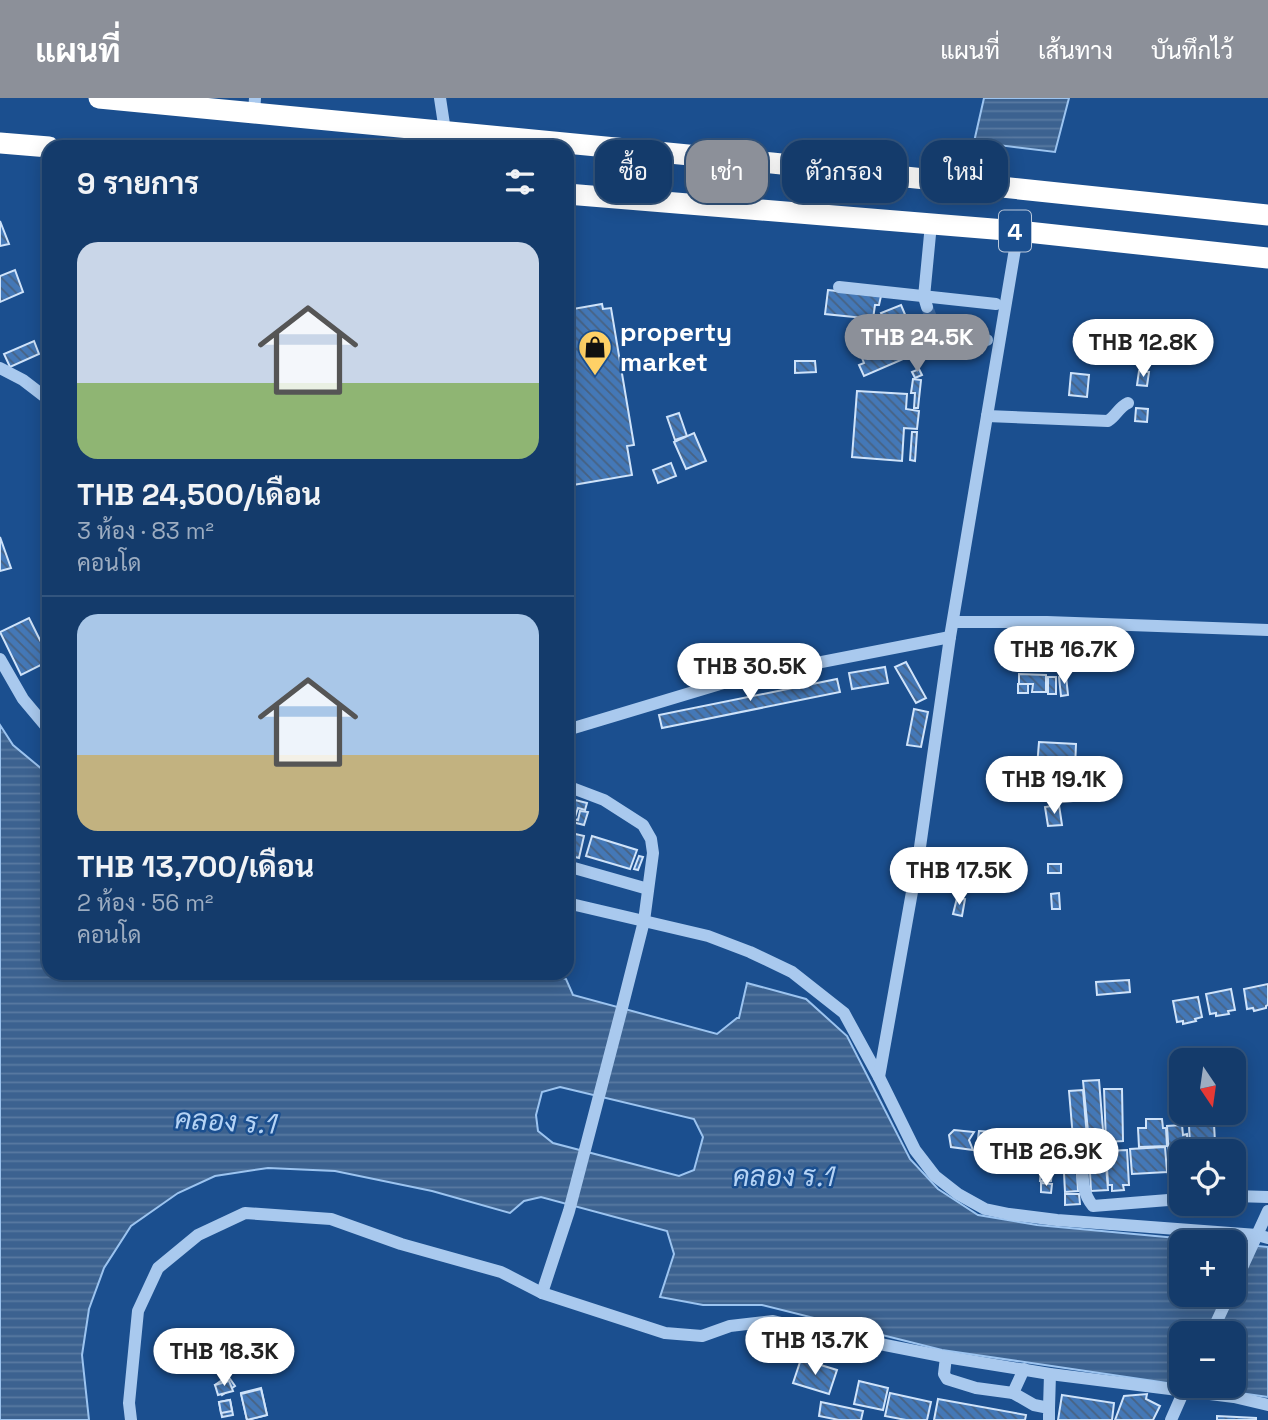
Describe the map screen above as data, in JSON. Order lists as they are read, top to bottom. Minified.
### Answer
{"streets":{"highway":["4"]},"water":["คลอง ร.1"],"places":{"shop":["property market"]},"north":"bottom","page":{"header":"แผนที่","nav":["แผนที่","เส้นทาง","บันทึกไว้"],"chip":["ซื้อ","เช่า","ตัวกรอง","ใหม่"],"heading":"9 รายการ","list":[{"name":"THB 24,500/เดือน","note":"3 ห้อง · 83 m² · คอนโด"},{"name":"THB 13,700/เดือน","note":"2 ห้อง · 56 m² · คอนโด"}],"price":["THB 24.5K","THB 12.8K","THB 16.7K","THB 30.5K","THB 19.1K","THB 17.5K","THB 26.9K","THB 13.7K","THB 18.3K"],"map_buttons":["+","−"]}}
